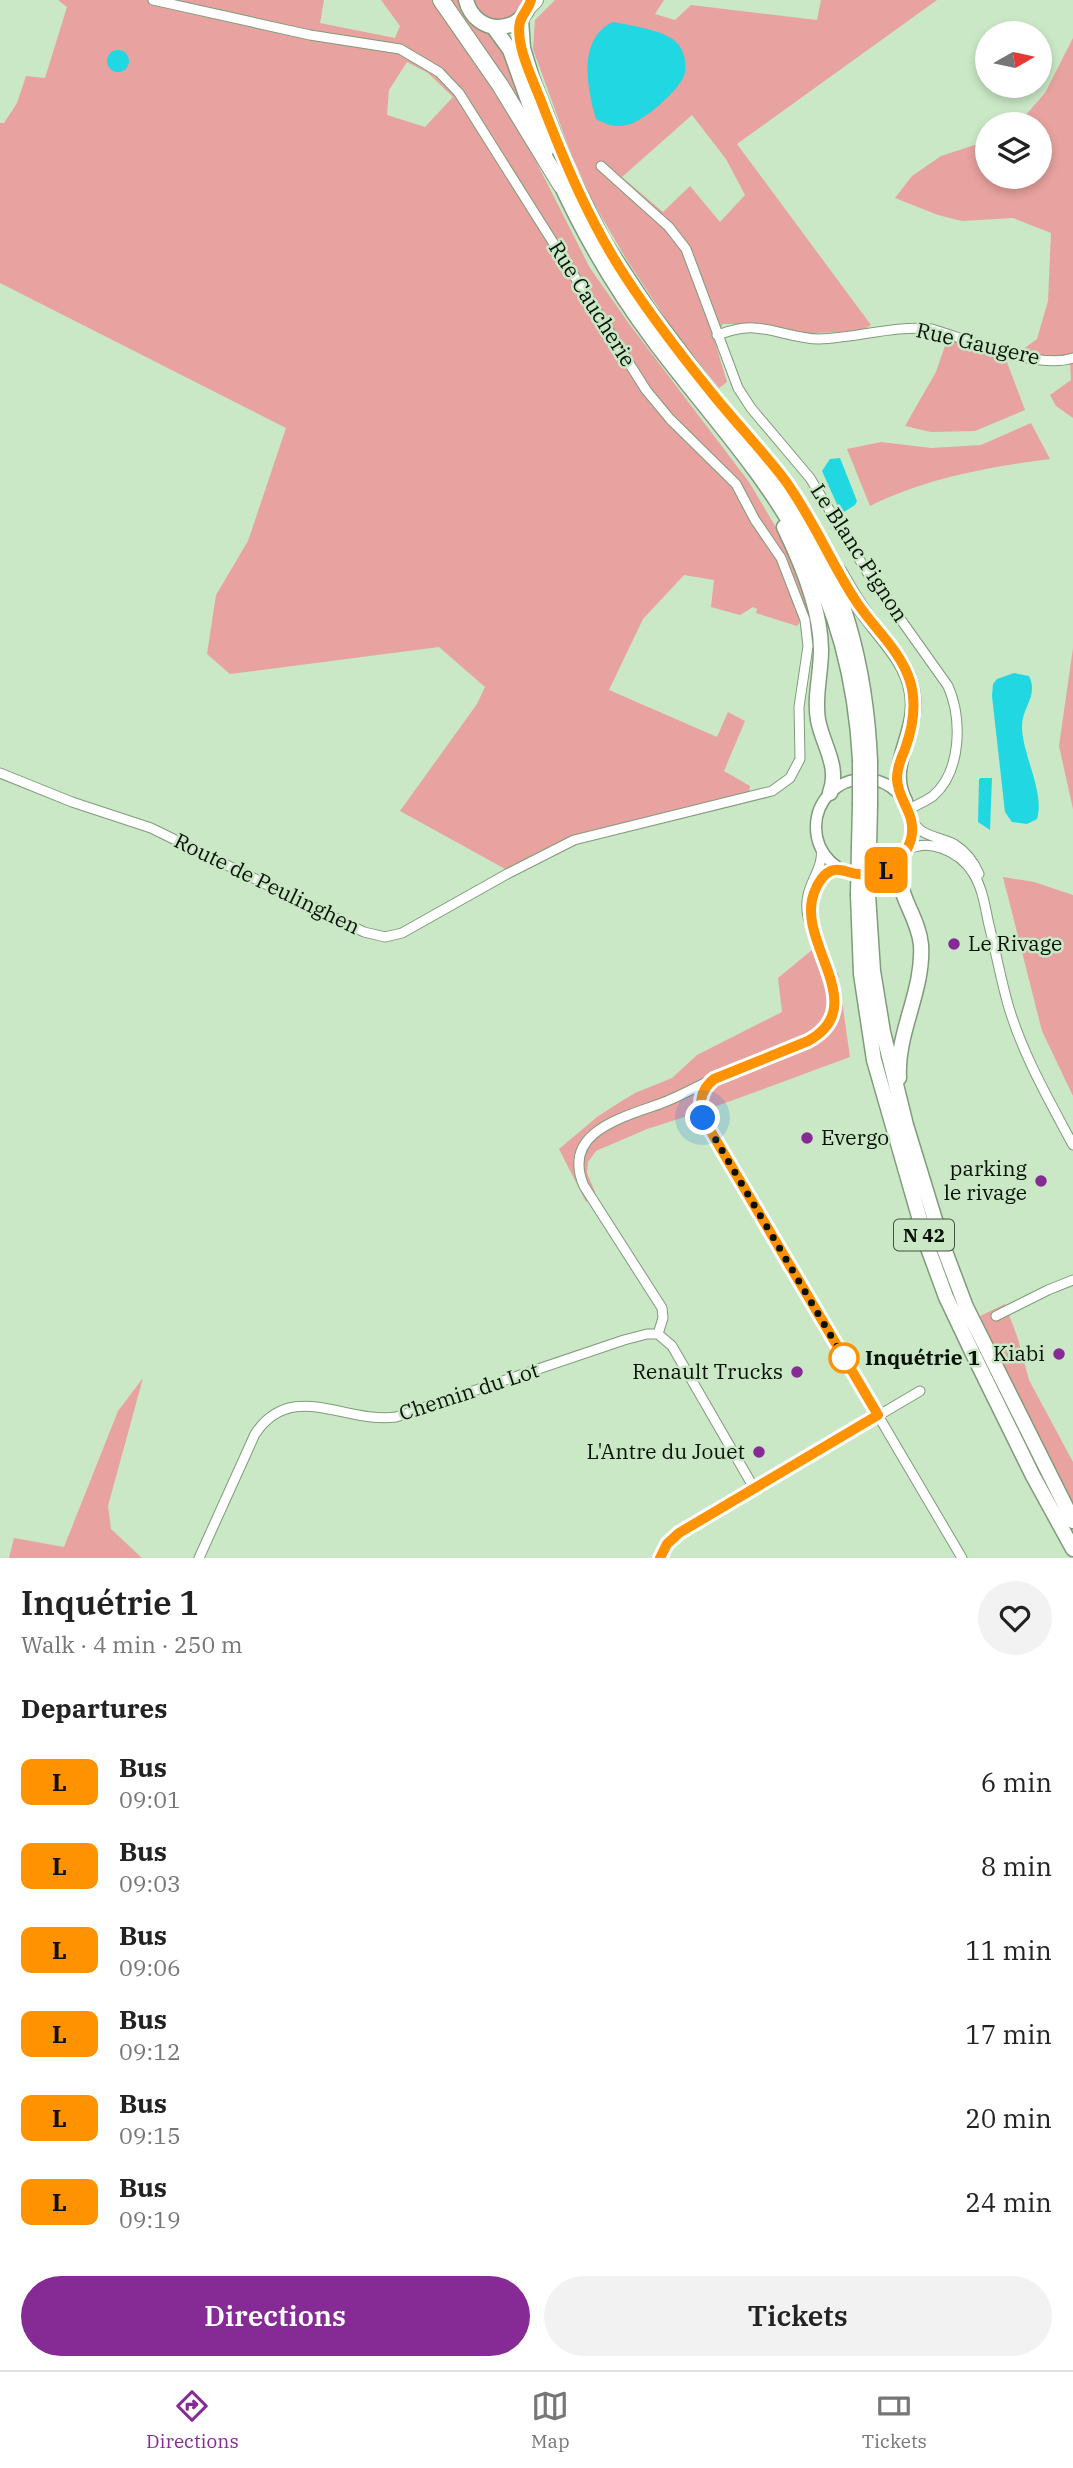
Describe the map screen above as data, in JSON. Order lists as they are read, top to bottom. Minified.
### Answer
{"streets":{"main road":["N 42"],"street":["Rue Caucherie","Rue Gaugere","Le Blanc Pignon","Route de Peulinghen","Chemin du Lot"]},"crossings":[["Rue Caucherie","Route de Peulinghen"],["Rue Gaugere","Le Blanc Pignon"]],"places":["Le Rivage","Evergo","parking le rivage","Kiabi","Inquétrie 1","Renault Trucks","L'Antre du Jouet"],"lines":["bus line L"],"north":"right","page":{"on_map":"L","heading":[["Inquétrie 1","Walk · 4 min · 250 m"],"Departures"],"list":[{"mark":"L","name":"Bus","note":"09:01","value":"6 min"},{"mark":"L","name":"Bus","note":"09:03","value":"8 min"},{"mark":"L","name":"Bus","note":"09:06","value":"11 min"},{"mark":"L","name":"Bus","note":"09:12","value":"17 min"},{"mark":"L","name":"Bus","note":"09:15","value":"20 min"},{"mark":"L","name":"Bus","note":"09:19","value":"24 min"}],"buttons":["Directions","Tickets"],"tabs":["Directions","Map","Tickets"]}}
